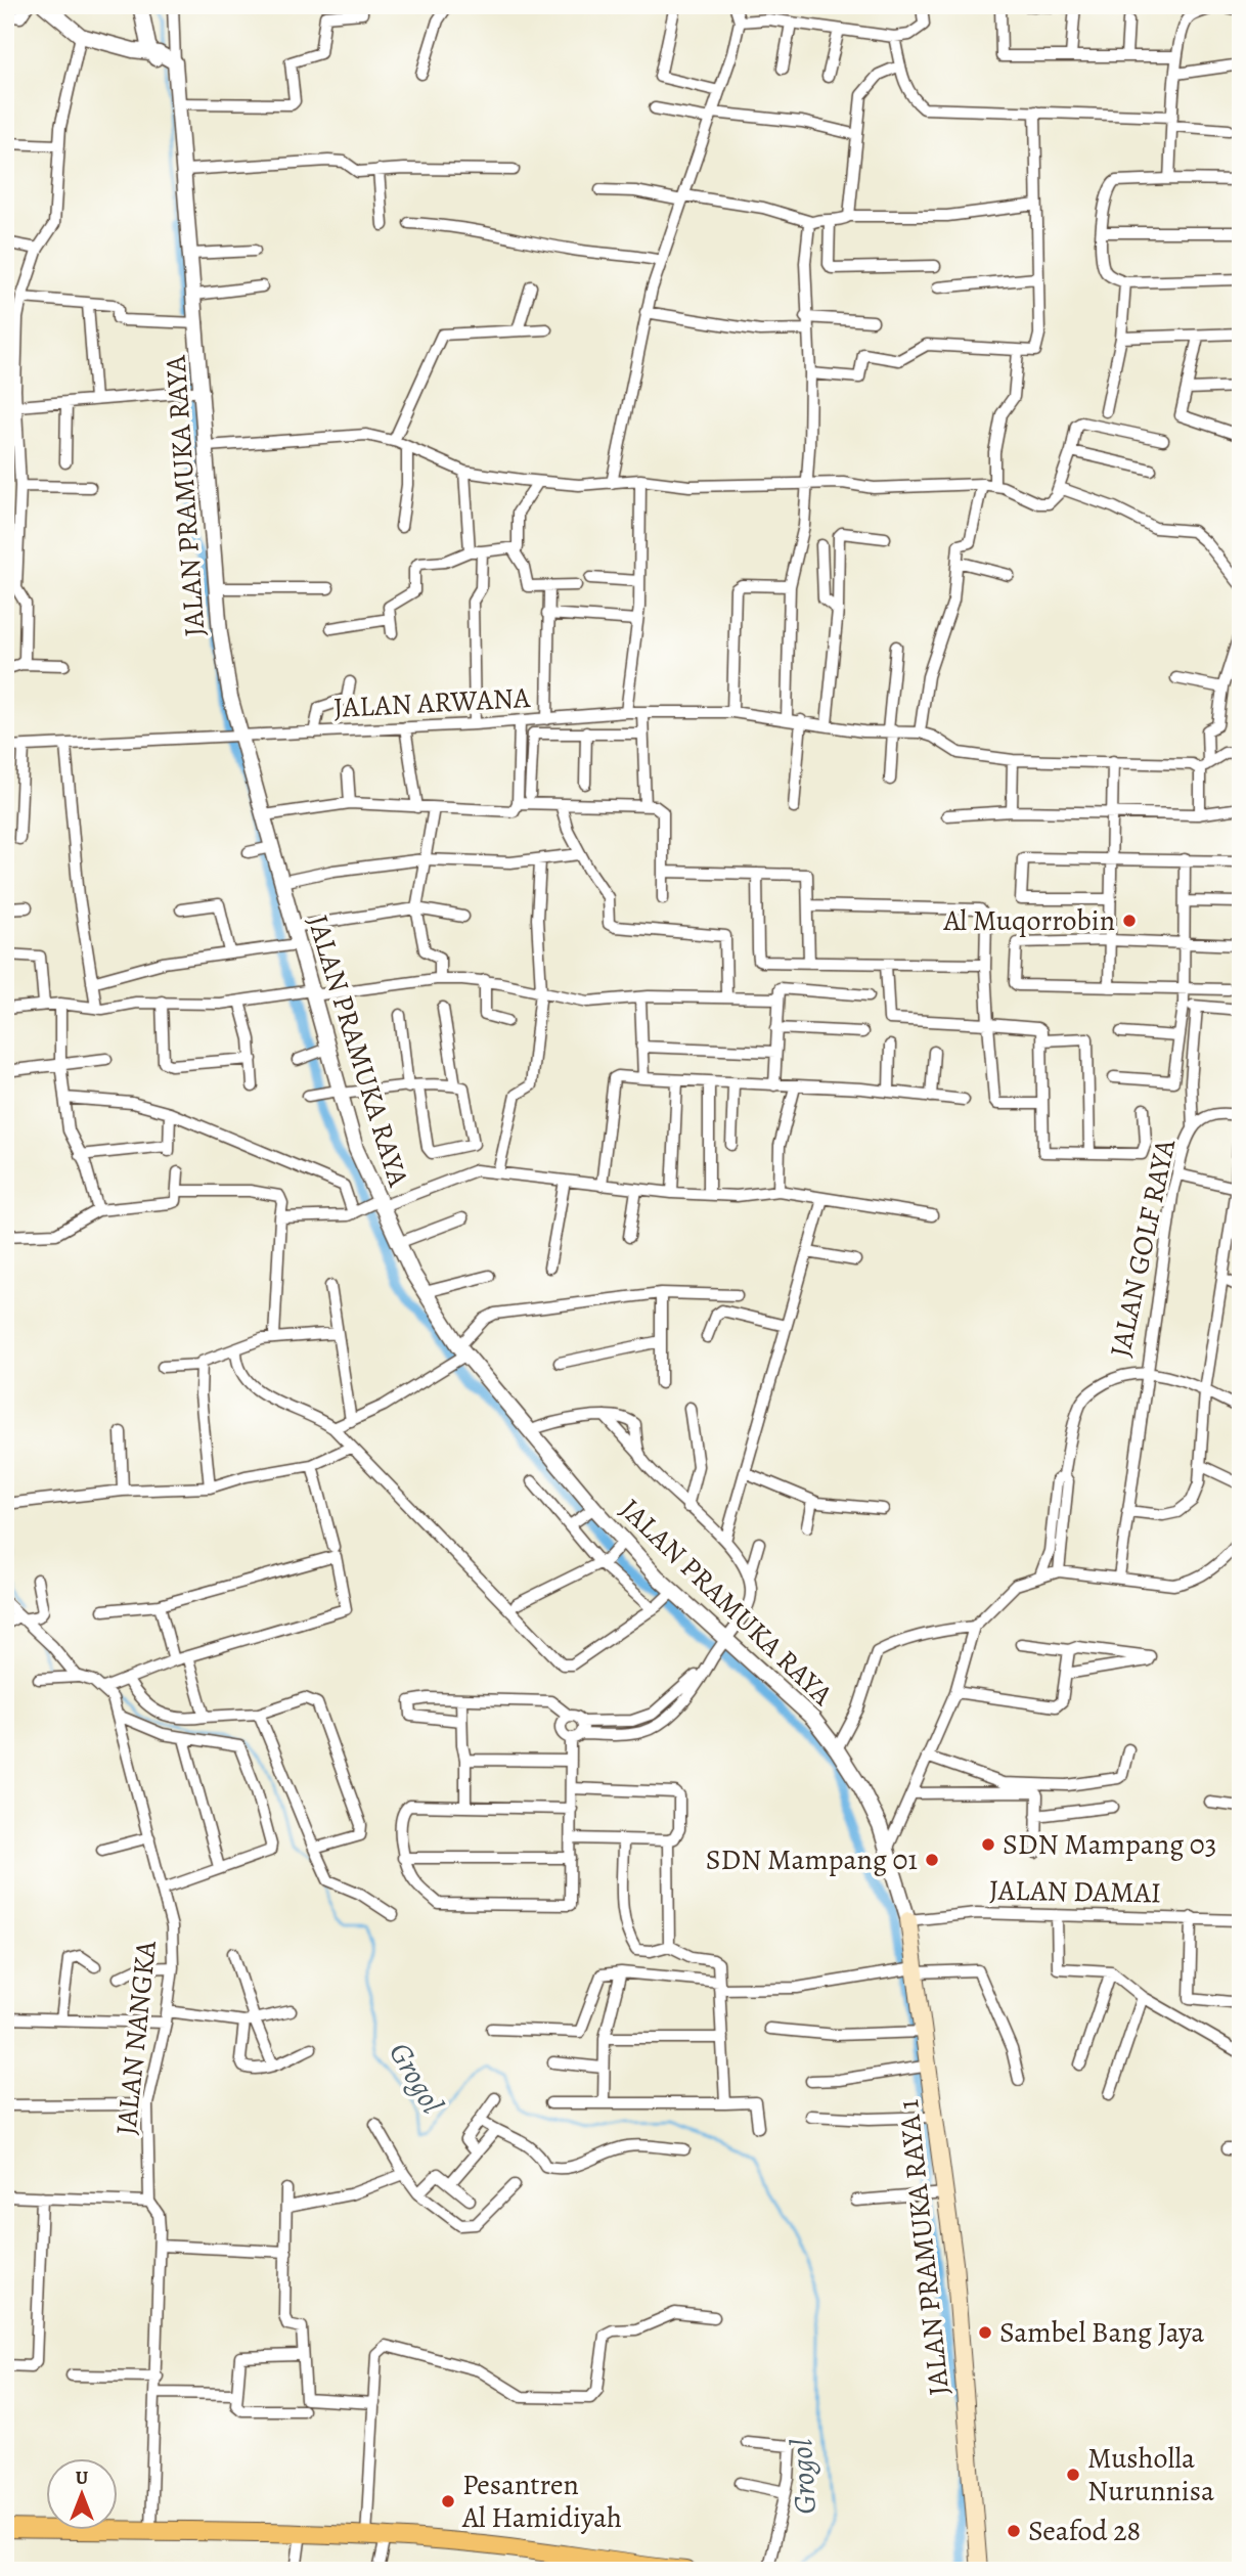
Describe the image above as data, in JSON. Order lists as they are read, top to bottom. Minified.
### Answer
{"streets":{"main road":["JALAN PRAMUKA RAYA 1"],"street":["JALAN PRAMUKA RAYA","JALAN ARWANA","JALAN GOLF RAYA","JALAN DAMAI","JALAN NANGKA"]},"crossings":[["JALAN PRAMUKA RAYA","JALAN ARWANA"],["JALAN PRAMUKA RAYA","JALAN DAMAI"],["JALAN PRAMUKA RAYA","JALAN PRAMUKA RAYA 1"],["JALAN DAMAI","JALAN PRAMUKA RAYA 1"]],"water":["Grogol"],"places":["Al Muqorrobin","SDN Mampang 03","SDN Mampang 01","Sambel Bang Jaya","Musholla Nurunnisa","Pesantren Al Hamidiyah","Seafod 28"],"north":"top"}
